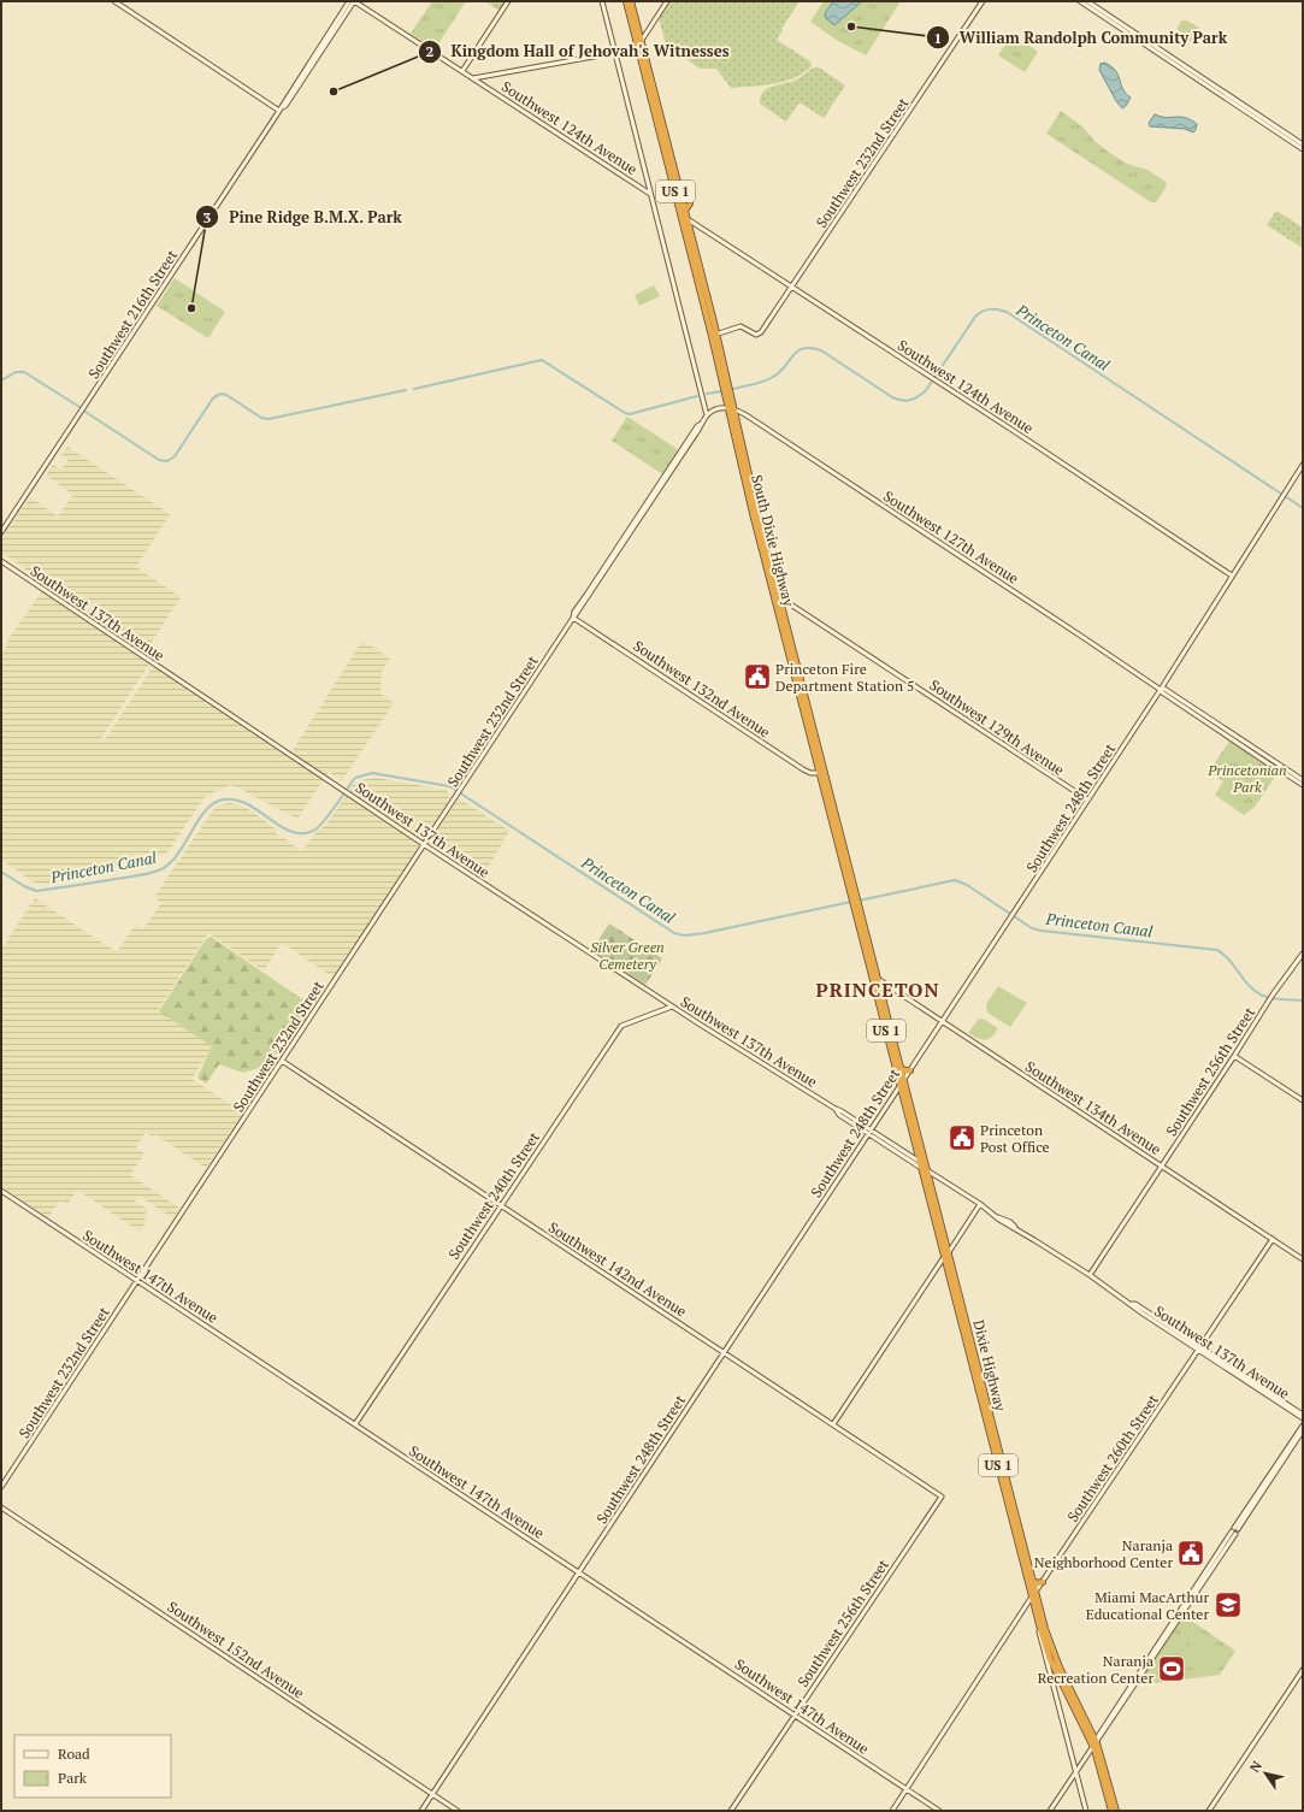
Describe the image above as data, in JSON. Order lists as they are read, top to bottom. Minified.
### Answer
{"streets":{"highway":["US 1","South Dixie Highway","Dixie Highway"],"street":["Southwest 124th Avenue","Southwest 232nd Street","Southwest 216th Street","Southwest 127th Avenue","Southwest 137th Avenue","Southwest 132nd Avenue","Southwest 129th Avenue","Southwest 248th Street","Southwest 256th Street","Southwest 134th Avenue","Southwest 240th Street","Southwest 142nd Avenue","Southwest 147th Avenue","Southwest 260th Street","Southwest 152nd Avenue"]},"crossings":[["Southwest 124th Avenue","Southwest 232nd Street"],["Southwest 124th Avenue","Southwest 216th Street"],["Southwest 124th Avenue","South Dixie Highway"],["Southwest 124th Avenue","Southwest 248th Street"],["Southwest 232nd Street","South Dixie Highway"],["Southwest 232nd Street","Southwest 137th Avenue"],["Southwest 232nd Street","Southwest 132nd Avenue"],["Southwest 232nd Street","Southwest 142nd Avenue"],["Southwest 232nd Street","Southwest 147th Avenue"],["US 1","Dixie Highway"],["Southwest 127th Avenue","South Dixie Highway"],["Southwest 127th Avenue","Southwest 248th Street"],["South Dixie Highway","Southwest 132nd Avenue"],["South Dixie Highway","Southwest 129th Avenue"],["South Dixie Highway","Southwest 248th Street"],["South Dixie Highway","Southwest 134th Avenue"],["South Dixie Highway","Dixie Highway"],["Southwest 137th Avenue","Southwest 248th Street"],["Southwest 137th Avenue","Southwest 256th Street"],["Southwest 137th Avenue","Southwest 240th Street"],["Southwest 137th Avenue","Dixie Highway"],["Southwest 137th Avenue","Southwest 260th Street"],["Southwest 129th Avenue","Southwest 248th Street"],["Southwest 248th Street","Southwest 134th Avenue"],["Southwest 248th Street","Southwest 142nd Avenue"],["Southwest 248th Street","Southwest 147th Avenue"],["Southwest 248th Street","Dixie Highway"],["Southwest 248th Street","Southwest 152nd Avenue"],["Southwest 256th Street","Southwest 134th Avenue"],["Southwest 256th Street","Southwest 142nd Avenue"],["Southwest 256th Street","Southwest 147th Avenue"],["Southwest 134th Avenue","Southwest 260th Street"],["Southwest 240th Street","Southwest 142nd Avenue"],["Southwest 240th Street","Southwest 147th Avenue"],["Southwest 147th Avenue","Southwest 260th Street"],["Dixie Highway","Southwest 260th Street"]],"districts":["PRINCETON"],"water":["Princeton Canal"],"parks":["Princetonian Park","Silver Green Cemetery"],"places":{"other":["William Randolph Community Park","Kingdom Hall of Jehovah's Witnesses","Pine Ridge B.M.X. Park"],"public building":["Princeton Fire Department Station 5","Princeton Post Office","Naranja Neighborhood Center"],"school or university":["Miami MacArthur Educational Center"],"sports":["Naranja Recreation Center"]},"legend":["Road","Park"],"north":"top left"}
